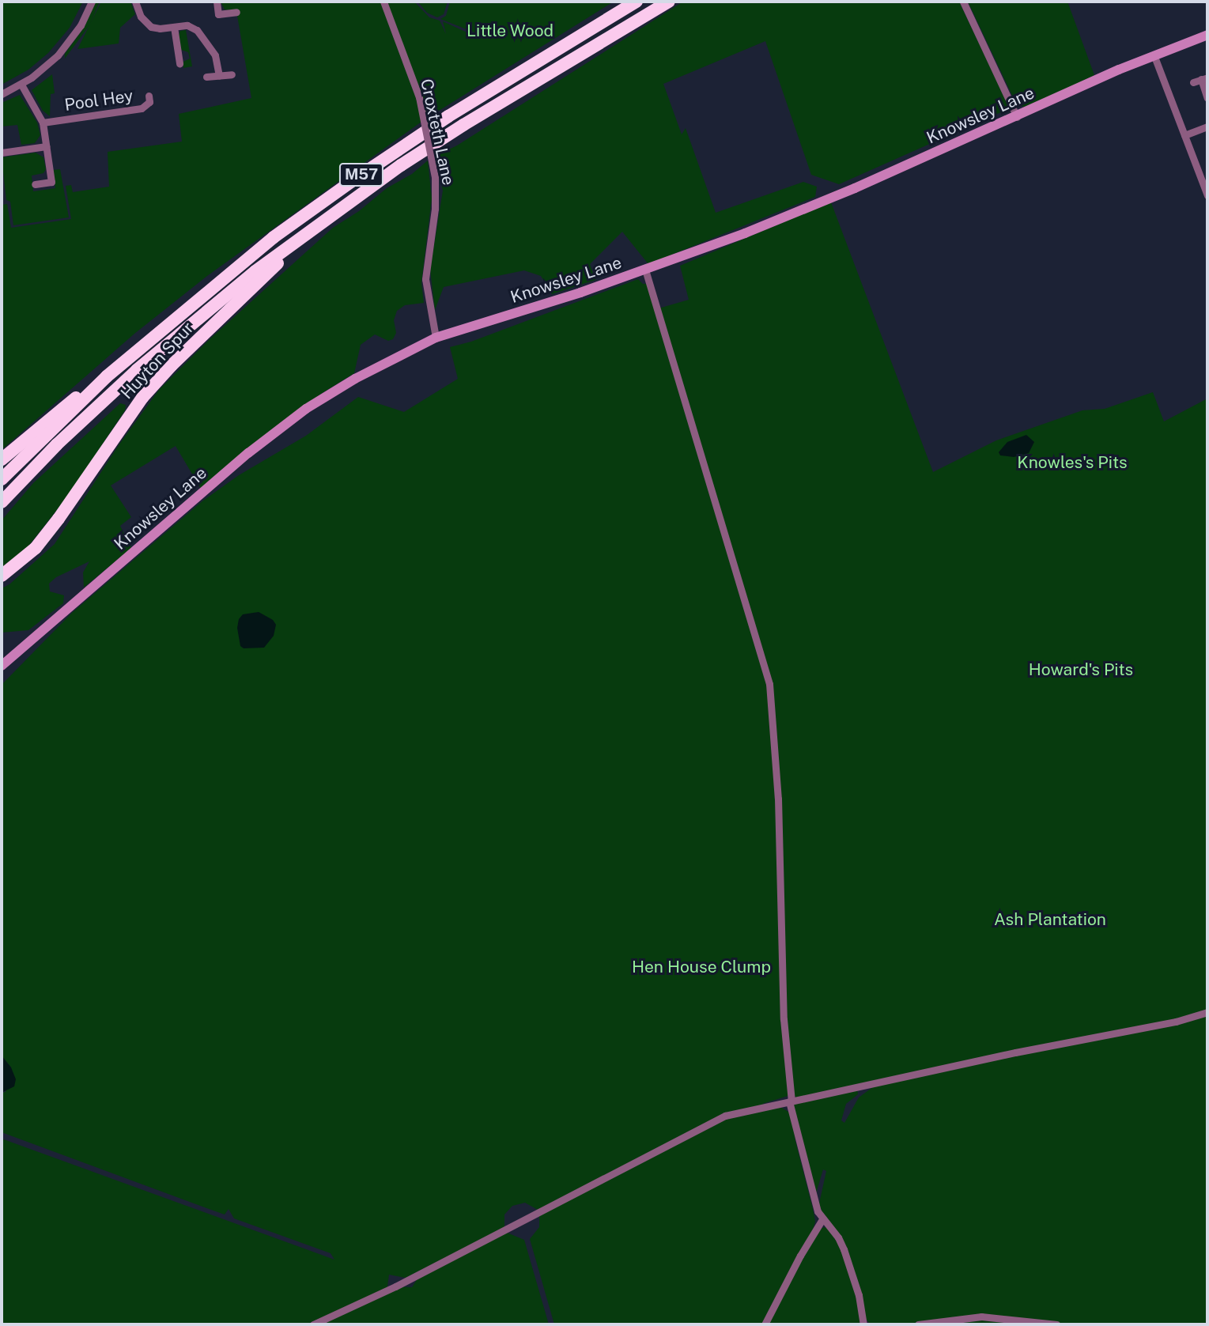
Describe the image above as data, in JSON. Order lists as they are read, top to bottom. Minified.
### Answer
{"streets":{"highway":["M57","Huyton Spur"],"main road":["Knowsley Lane"],"street":["Pool Hey","Croxteth Lane"]},"crossings":[["Knowsley Lane","Croxteth Lane"],["M57","Huyton Spur"]],"parks":["Little Wood","Knowles's Pits","Howard's Pits","Ash Plantation","Hen House Clump"]}
